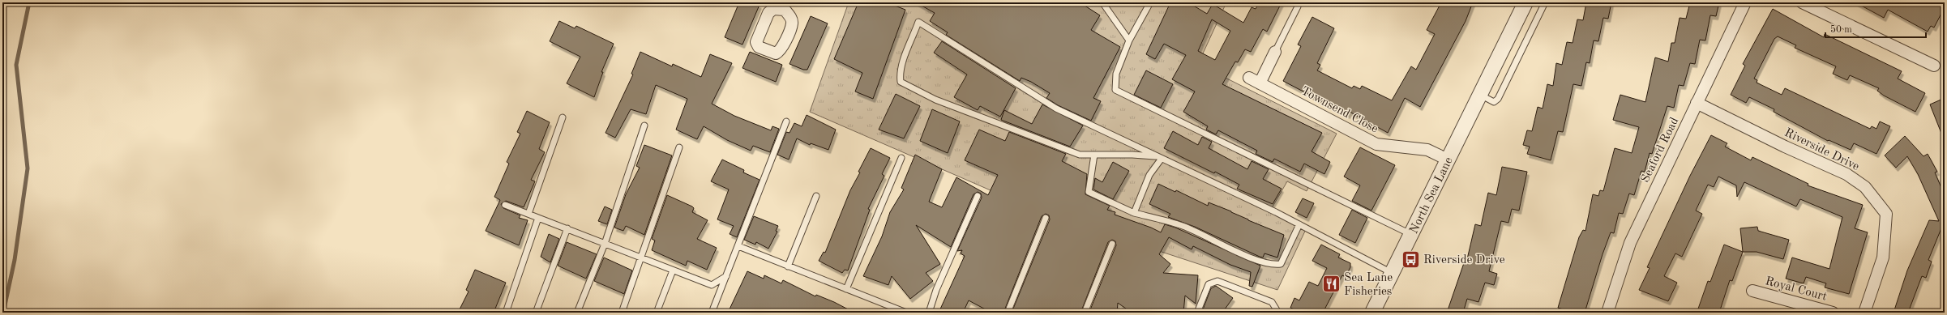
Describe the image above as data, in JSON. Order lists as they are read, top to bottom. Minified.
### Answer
{"streets":{"street":["Townsend Close","Riverside Drive","Seaford Road","North Sea Lane","Royal Court"]},"crossings":[["Townsend Close","North Sea Lane"],["Riverside Drive","Seaford Road"]],"places":{"bus stop":["Riverside Drive"],"restaurant":["Sea Lane Fisheries"]},"scale_bar":"50 m"}
